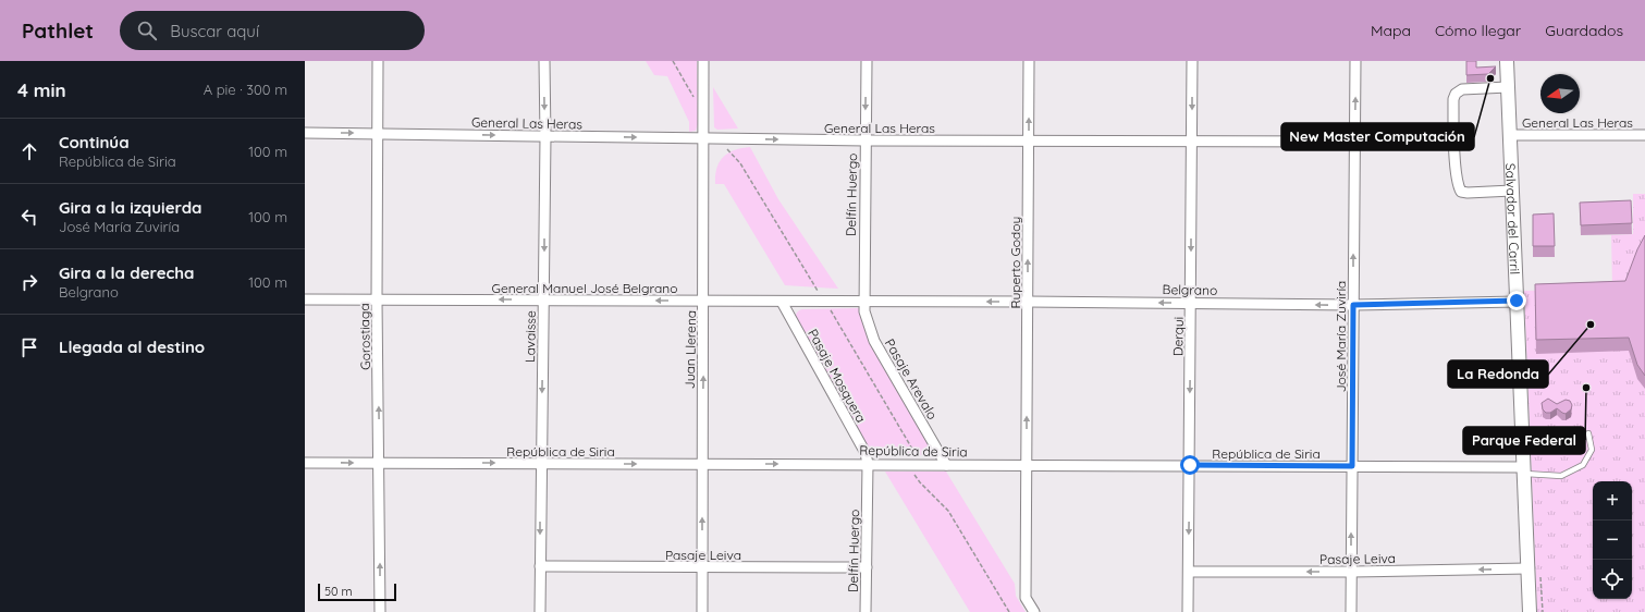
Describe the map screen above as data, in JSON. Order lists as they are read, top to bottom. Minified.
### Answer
{"streets":{"main road":["Salvador del Carril"],"street":["General Las Heras","Delfín Huergo","Ruperto Godoy","General Manuel José Belgrano","Belgrano","Gorostiaga","Lavaisse","Derqui","José María Zuviría","Juan Llerena","Pasaje Mosquera","Pasaje Arevalo","República de Siria","Pasaje Leiva"]},"crossings":[["General Las Heras","Delfín Huergo"],["General Las Heras","Salvador del Carril"],["General Las Heras","Ruperto Godoy"],["General Las Heras","Gorostiaga"],["General Las Heras","Lavaisse"],["General Las Heras","Derqui"],["General Las Heras","José María Zuviría"],["General Las Heras","Juan Llerena"],["Delfín Huergo","General Manuel José Belgrano"],["Delfín Huergo","Belgrano"],["Delfín Huergo","Pasaje Mosquera"],["Delfín Huergo","Pasaje Arevalo"],["Delfín Huergo","República de Siria"],["Delfín Huergo","Pasaje Leiva"],["Salvador del Carril","Belgrano"],["Salvador del Carril","República de Siria"],["Salvador del Carril","Pasaje Leiva"],["Ruperto Godoy","Belgrano"],["Ruperto Godoy","República de Siria"],["General Manuel José Belgrano","Belgrano"],["General Manuel José Belgrano","Gorostiaga"],["General Manuel José Belgrano","Lavaisse"],["General Manuel José Belgrano","Juan Llerena"],["General Manuel José Belgrano","Pasaje Mosquera"],["General Manuel José Belgrano","Pasaje Arevalo"],["Belgrano","Derqui"],["Belgrano","José María Zuviría"],["Belgrano","Pasaje Arevalo"],["Gorostiaga","República de Siria"],["Lavaisse","República de Siria"],["Lavaisse","Pasaje Leiva"],["Derqui","República de Siria"],["Derqui","Pasaje Leiva"],["José María Zuviría","República de Siria"],["José María Zuviría","Pasaje Leiva"],["Juan Llerena","República de Siria"],["Juan Llerena","Pasaje Leiva"],["Pasaje Mosquera","República de Siria"],["Pasaje Arevalo","República de Siria"]],"one_way":["General Las Heras","Ruperto Godoy","General Manuel José Belgrano","Belgrano","Gorostiaga","Lavaisse","Derqui","José María Zuviría","Juan Llerena","República de Siria","Pasaje Leiva"],"places":["New Master Computación","La Redonda","Parque Federal"],"scale_bar":"50 m","north":"left","page":{"header":"Pathlet","search":"Buscar aquí","nav":["Mapa","Cómo llegar","Guardados"],"heading":["4 min","A pie · 300 m"],"list":[["Continúa","República de Siria","100 m"],["Gira a la izquierda","José María Zuviría","100 m"],["Gira a la derecha","Belgrano","100 m"],"Llegada al destino"],"map_buttons":["+","−"],"scale":"50 m"}}
